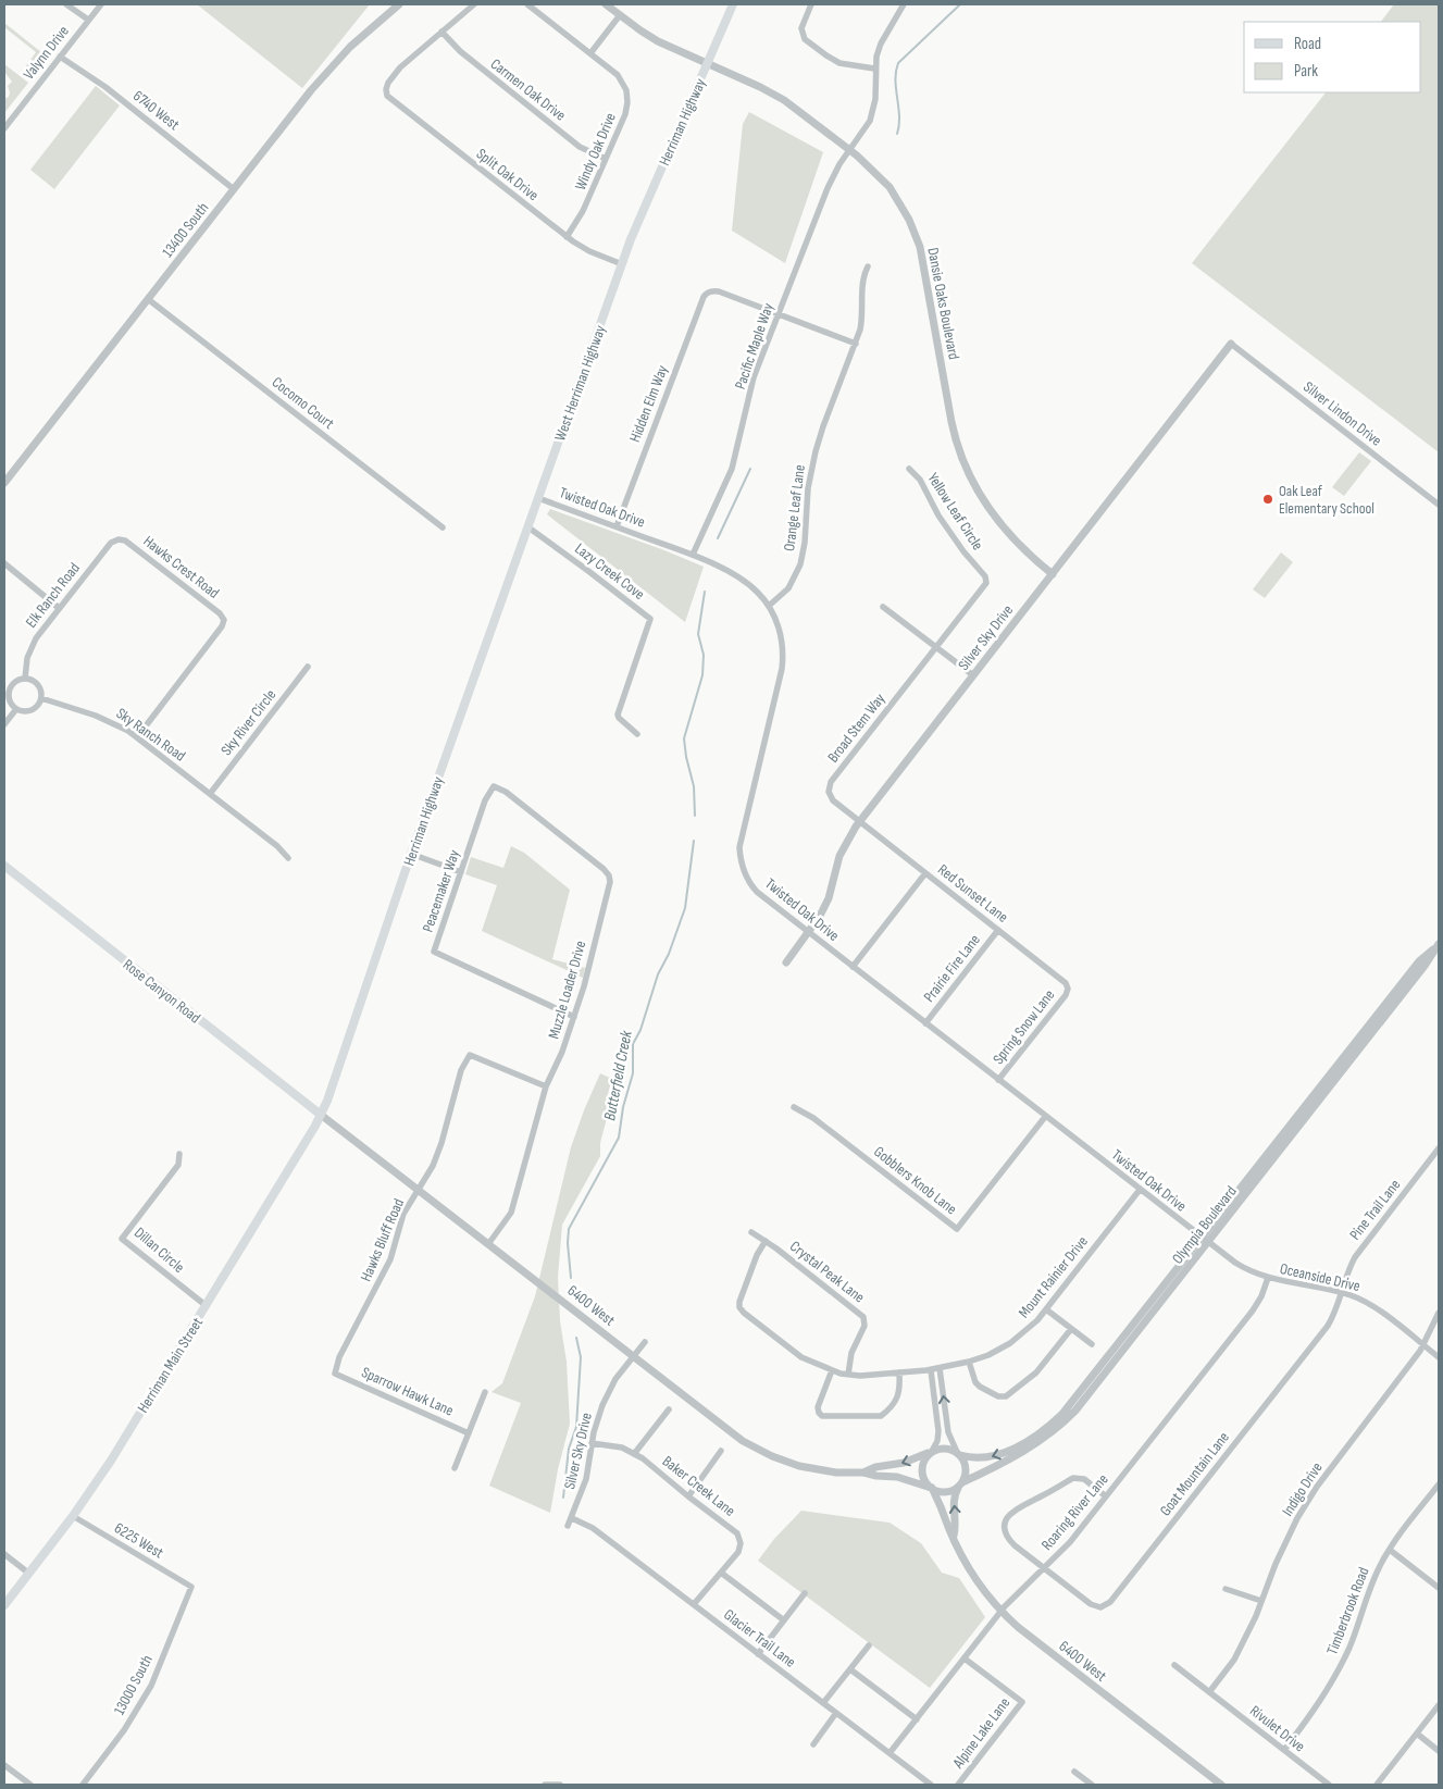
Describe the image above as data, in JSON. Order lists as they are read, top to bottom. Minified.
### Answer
{"streets":{"main road":["Herriman Highway","West Herriman Highway","Rose Canyon Road","Herriman Main Street"],"street":["Valynn Drive","Carmen Oak Drive","6740 West","Windy Oak Drive","Split Oak Drive","13400 South","Dansie Oaks Boulevard","Pacific Maple Way","Cocomo Court","Hidden Elm Way","Silver Lindon Drive","Twisted Oak Drive","Orange Leaf Lane","Yellow Leaf Circle","Hawks Crest Road","Lazy Creek Cove","Elk Ranch Road","Silver Sky Drive","Sky River Circle","Broad Stem Way","Sky Ranch Road","Peacemaker Way","Red Sunset Lane","Prairie Fire Lane","Muzzle Loader Drive","Spring Snow Lane","Gobblers Knob Lane","Pine Trail Lane","Olympia Boulevard","Hawks Bluff Road","Dillan Circle","Crystal Peak Lane","Mount Rainier Drive","Oceanside Drive","6400 West","Sparrow Hawk Lane","Goat Mountain Lane","Baker Creek Lane","Indigo Drive","Roaring River Lane","6225 West","Timberbrook Road","Glacier Trail Lane","13000 South","Rivulet Drive","Alpine Lake Lane"]},"crossings":[["Valynn Drive","6740 West"],["Carmen Oak Drive","Windy Oak Drive"],["Carmen Oak Drive","Split Oak Drive"],["6740 West","13400 South"],["Herriman Highway","Dansie Oaks Boulevard"],["Herriman Highway","West Herriman Highway"],["Herriman Highway","Lazy Creek Cove"],["Herriman Highway","Rose Canyon Road"],["Herriman Highway","6400 West"],["Herriman Highway","Herriman Main Street"],["Windy Oak Drive","Split Oak Drive"],["Split Oak Drive","West Herriman Highway"],["13400 South","Cocomo Court"],["Dansie Oaks Boulevard","Pacific Maple Way"],["Dansie Oaks Boulevard","Silver Sky Drive"],["Pacific Maple Way","Hidden Elm Way"],["Pacific Maple Way","Twisted Oak Drive"],["West Herriman Highway","Twisted Oak Drive"],["West Herriman Highway","Lazy Creek Cove"],["Hidden Elm Way","Twisted Oak Drive"],["Silver Lindon Drive","Silver Sky Drive"],["Twisted Oak Drive","Orange Leaf Lane"],["Twisted Oak Drive","Silver Sky Drive"],["Twisted Oak Drive","Prairie Fire Lane"],["Twisted Oak Drive","Spring Snow Lane"],["Twisted Oak Drive","Gobblers Knob Lane"],["Twisted Oak Drive","Mount Rainier Drive"],["Twisted Oak Drive","Oceanside Drive"],["Yellow Leaf Circle","Broad Stem Way"],["Hawks Crest Road","Elk Ranch Road"],["Hawks Crest Road","Sky Ranch Road"],["Elk Ranch Road","Sky Ranch Road"],["Silver Sky Drive","Broad Stem Way"],["Silver Sky Drive","Red Sunset Lane"],["Silver Sky Drive","6400 West"],["Silver Sky Drive","Baker Creek Lane"],["Silver Sky Drive","Glacier Trail Lane"],["Sky River Circle","Sky Ranch Road"],["Broad Stem Way","Red Sunset Lane"],["Peacemaker Way","Muzzle Loader Drive"],["Red Sunset Lane","Prairie Fire Lane"],["Red Sunset Lane","Spring Snow Lane"],["Muzzle Loader Drive","Hawks Bluff Road"],["Muzzle Loader Drive","6400 West"],["Rose Canyon Road","6400 West"],["Rose Canyon Road","Herriman Main Street"],["Pine Trail Lane","Oceanside Drive"],["Pine Trail Lane","Goat Mountain Lane"],["Olympia Boulevard","Oceanside Drive"],["Olympia Boulevard","6400 West"],["Hawks Bluff Road","6400 West"],["Hawks Bluff Road","Sparrow Hawk Lane"],["Dillan Circle","Herriman Main Street"],["Crystal Peak Lane","Mount Rainier Drive"],["Oceanside Drive","Goat Mountain Lane"],["Oceanside Drive","Indigo Drive"],["Oceanside Drive","Roaring River Lane"],["6400 West","Herriman Main Street"],["6400 West","Roaring River Lane"],["Herriman Main Street","6225 West"],["Goat Mountain Lane","Roaring River Lane"],["Baker Creek Lane","Glacier Trail Lane"],["Indigo Drive","Rivulet Drive"],["Roaring River Lane","Glacier Trail Lane"],["Roaring River Lane","Alpine Lake Lane"],["6225 West","13000 South"],["Timberbrook Road","Rivulet Drive"]],"water":["Butterfield Creek"],"places":["Oak Leaf Elementary School"],"legend":["Road","Park"]}
